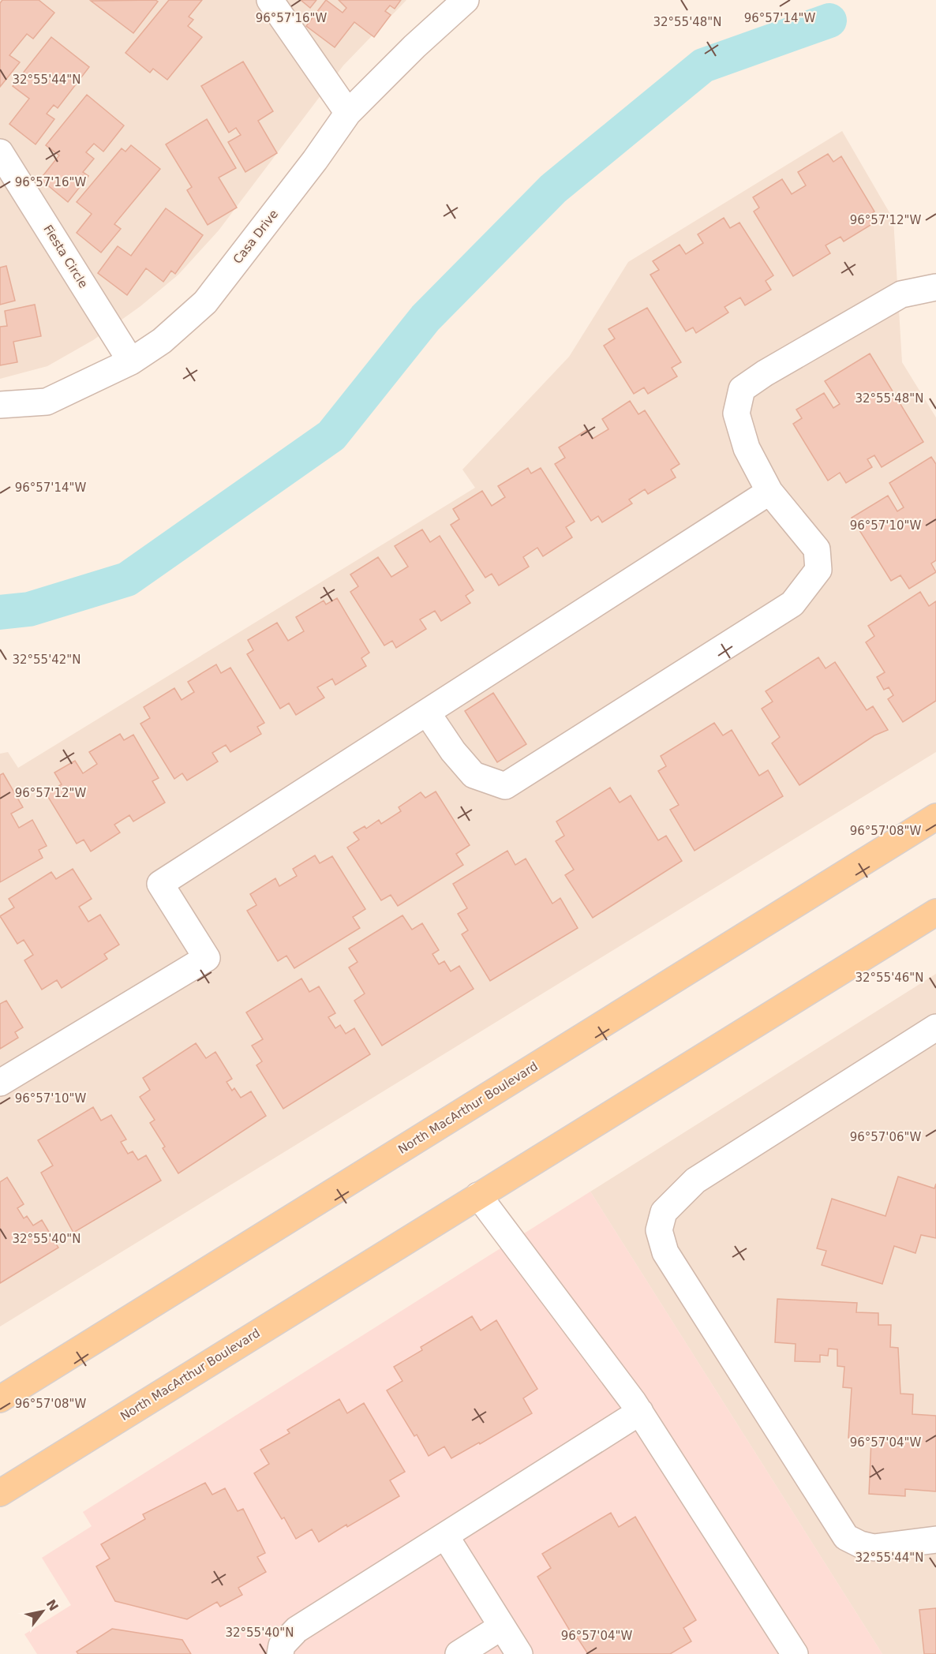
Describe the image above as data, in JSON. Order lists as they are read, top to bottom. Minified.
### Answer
{"streets":{"main road":["North MacArthur Boulevard"],"street":["Casa Drive","Fiesta Circle"]},"crossings":[["Casa Drive","Fiesta Circle"]],"north":"top right","coordinates":["96°57'16\"W","96°57'14\"W","32°55'48\"N","32°55'44\"N","96°57'12\"W","96°57'10\"W","32°55'42\"N","96°57'08\"W","32°55'46\"N","96°57'06\"W","32°55'40\"N","96°57'04\"W"]}
